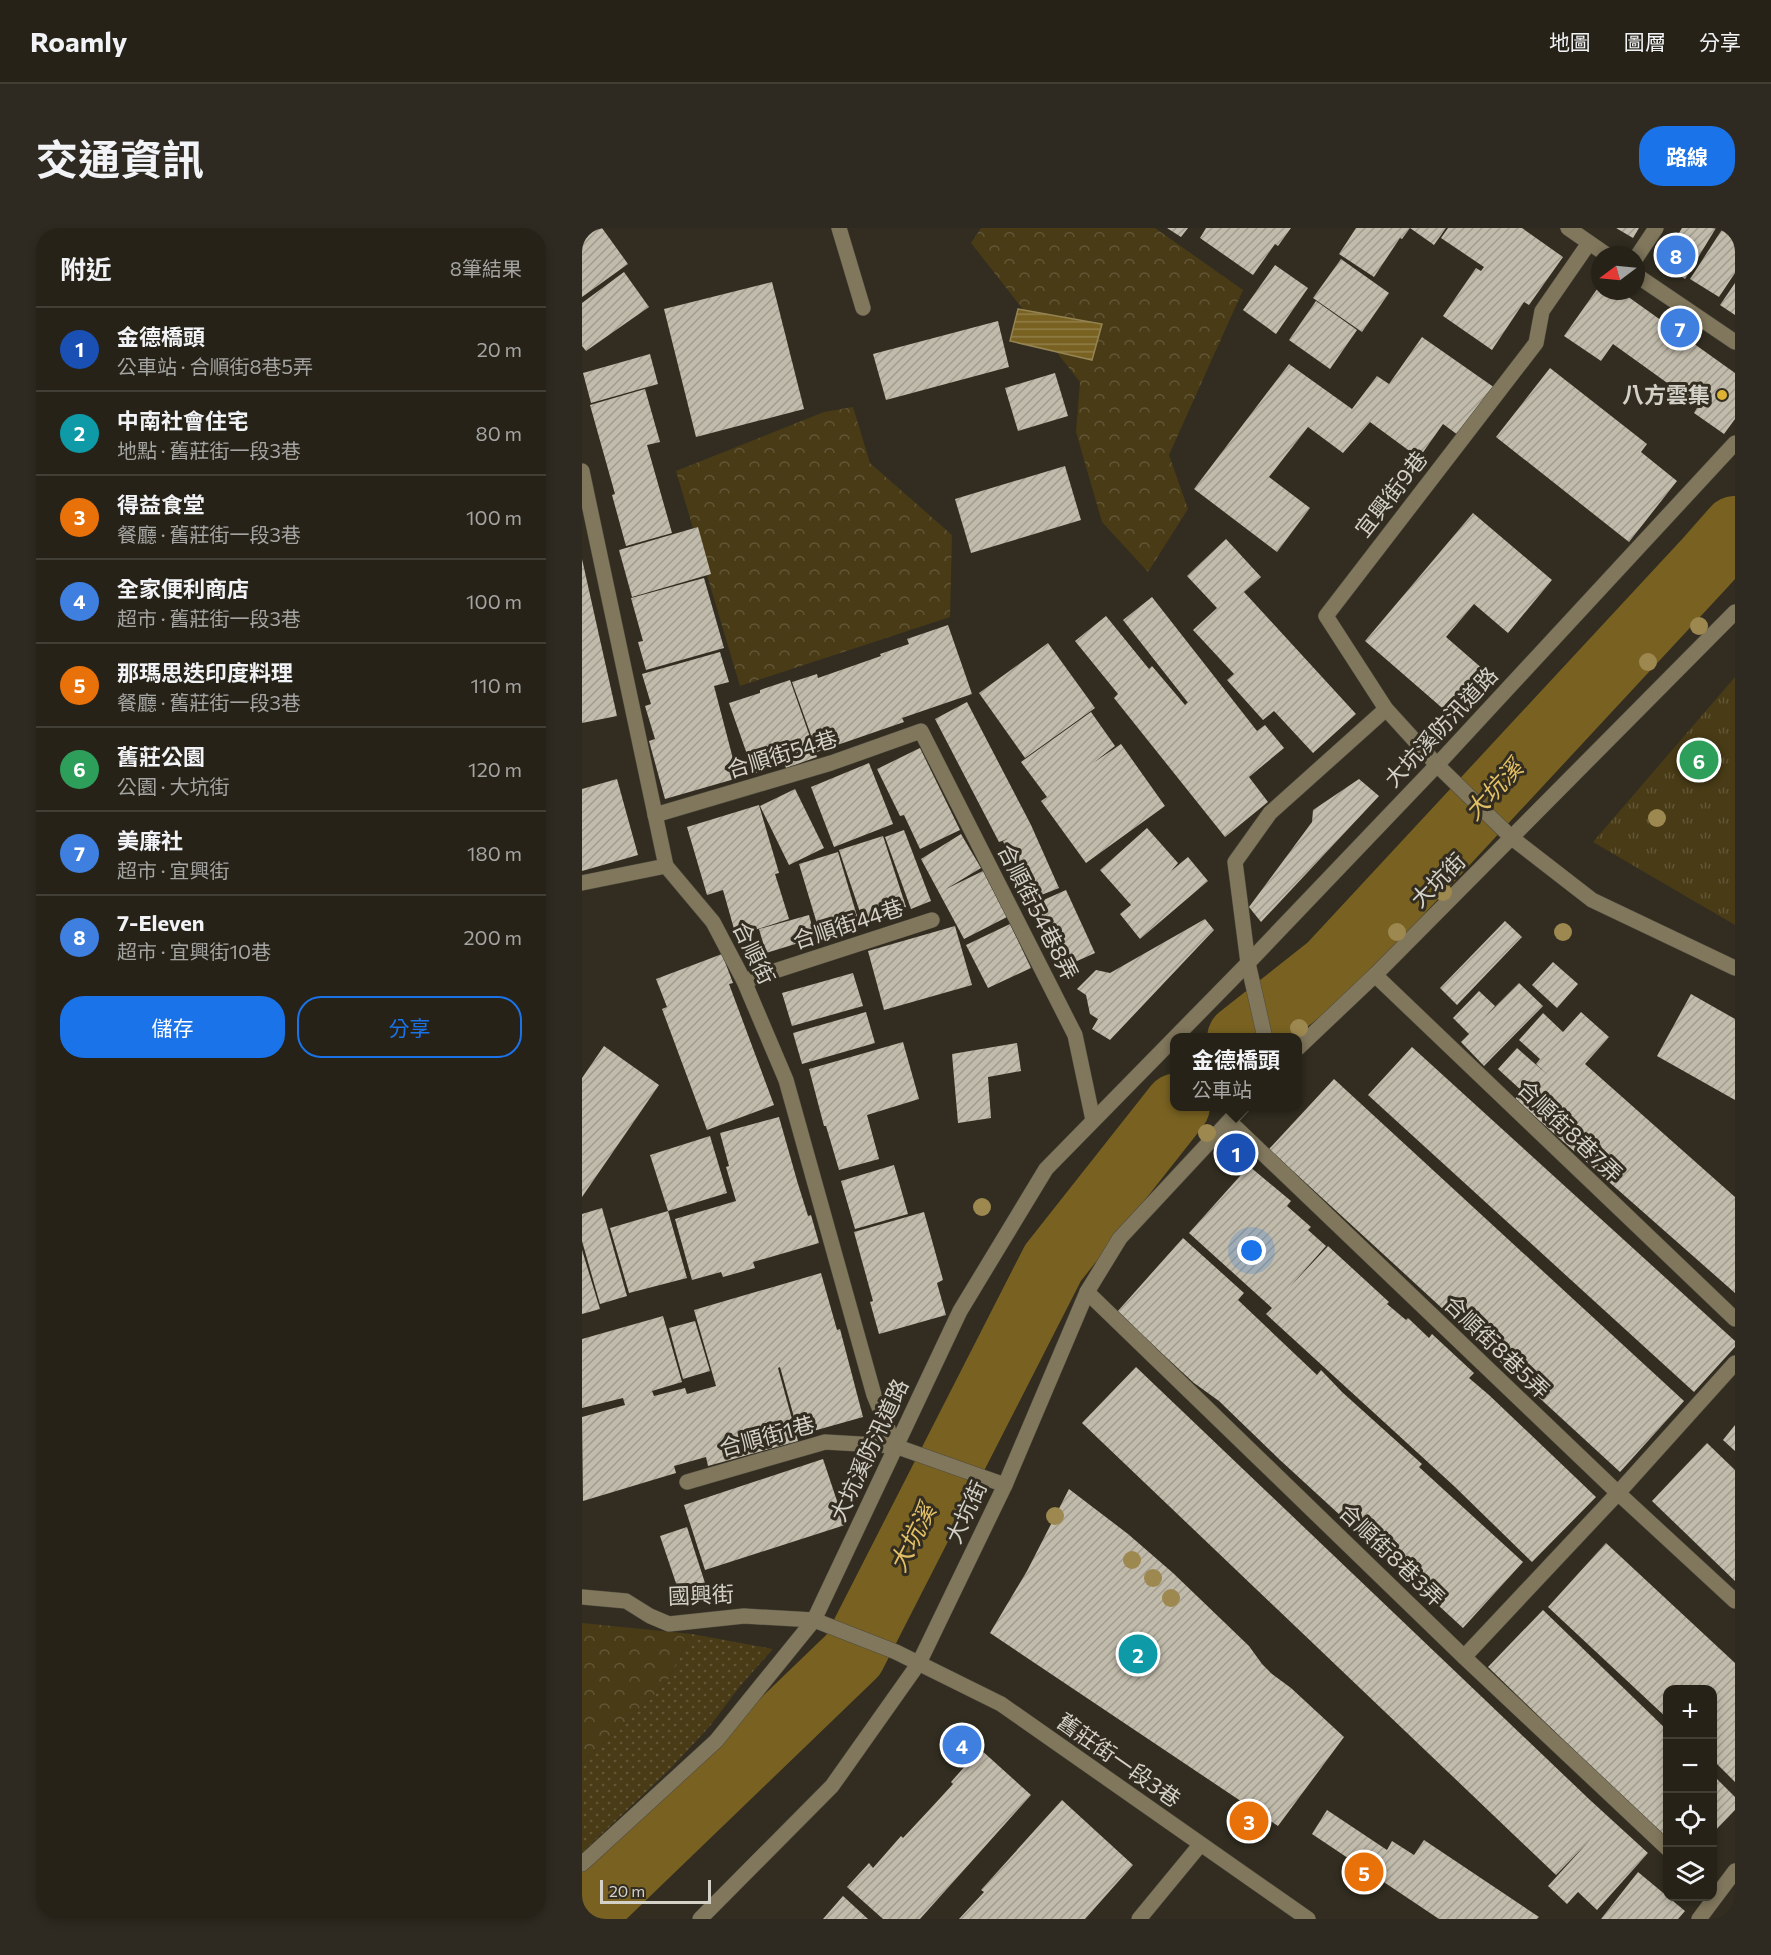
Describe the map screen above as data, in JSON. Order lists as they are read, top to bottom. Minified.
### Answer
{"streets":{"street":["宜興街9巷","大坑溪防汛道路","合順街54巷","大坑街","合順街54巷8弄","合順街44巷","合順街","合順街8巷7弄","合順街8巷5弄","合順街1巷","合順街8巷3弄","國興街","舊莊街一段3巷"]},"crossings":[["宜興街9巷","大坑溪防汛道路"],["宜興街9巷","大坑街"],["大坑溪防汛道路","合順街54巷8弄"],["大坑溪防汛道路","合順街"],["大坑溪防汛道路","合順街1巷"],["大坑溪防汛道路","國興街"],["合順街54巷","合順街54巷8弄"],["合順街54巷","合順街"],["大坑街","合順街8巷7弄"],["大坑街","合順街8巷5弄"],["大坑街","合順街1巷"],["大坑街","合順街8巷3弄"],["大坑街","舊莊街一段3巷"],["合順街44巷","合順街"],["合順街","合順街1巷"],["國興街","舊莊街一段3巷"]],"water":["大坑溪"],"places":["八方雲集"],"scale_bar":"20 m","north":"left","page":{"header":"Roamly","nav":["地圖","圖層","分享"],"title":"交通資訊","buttons":["路線",["儲存","分享"]],"heading":["附近","8筆結果"],"pins":["8","7","6","1","2","4","3","5"],"list":[{"mark":"1","name":"金德橋頭","note":"公車站 · 合順街8巷5弄","value":"20 m"},{"mark":"2","name":"中南社會住宅","note":"地點 · 舊莊街一段3巷","value":"80 m"},{"mark":"3","name":"得益食堂","note":"餐廳 · 舊莊街一段3巷","value":"100 m"},{"mark":"4","name":"全家便利商店","note":"超市 · 舊莊街一段3巷","value":"100 m"},{"mark":"5","name":"那瑪思迭印度料理","note":"餐廳 · 舊莊街一段3巷","value":"110 m"},{"mark":"6","name":"舊莊公園","note":"公園 · 大坑街","value":"120 m"},{"mark":"7","name":"美廉社","note":"超市 · 宜興街","value":"180 m"},{"mark":"8","name":"7-Eleven","note":"超市 · 宜興街10巷","value":"200 m"}],"popup":["金德橋頭","公車站"],"map_buttons":["+","−"],"scale":"20 m"}}
